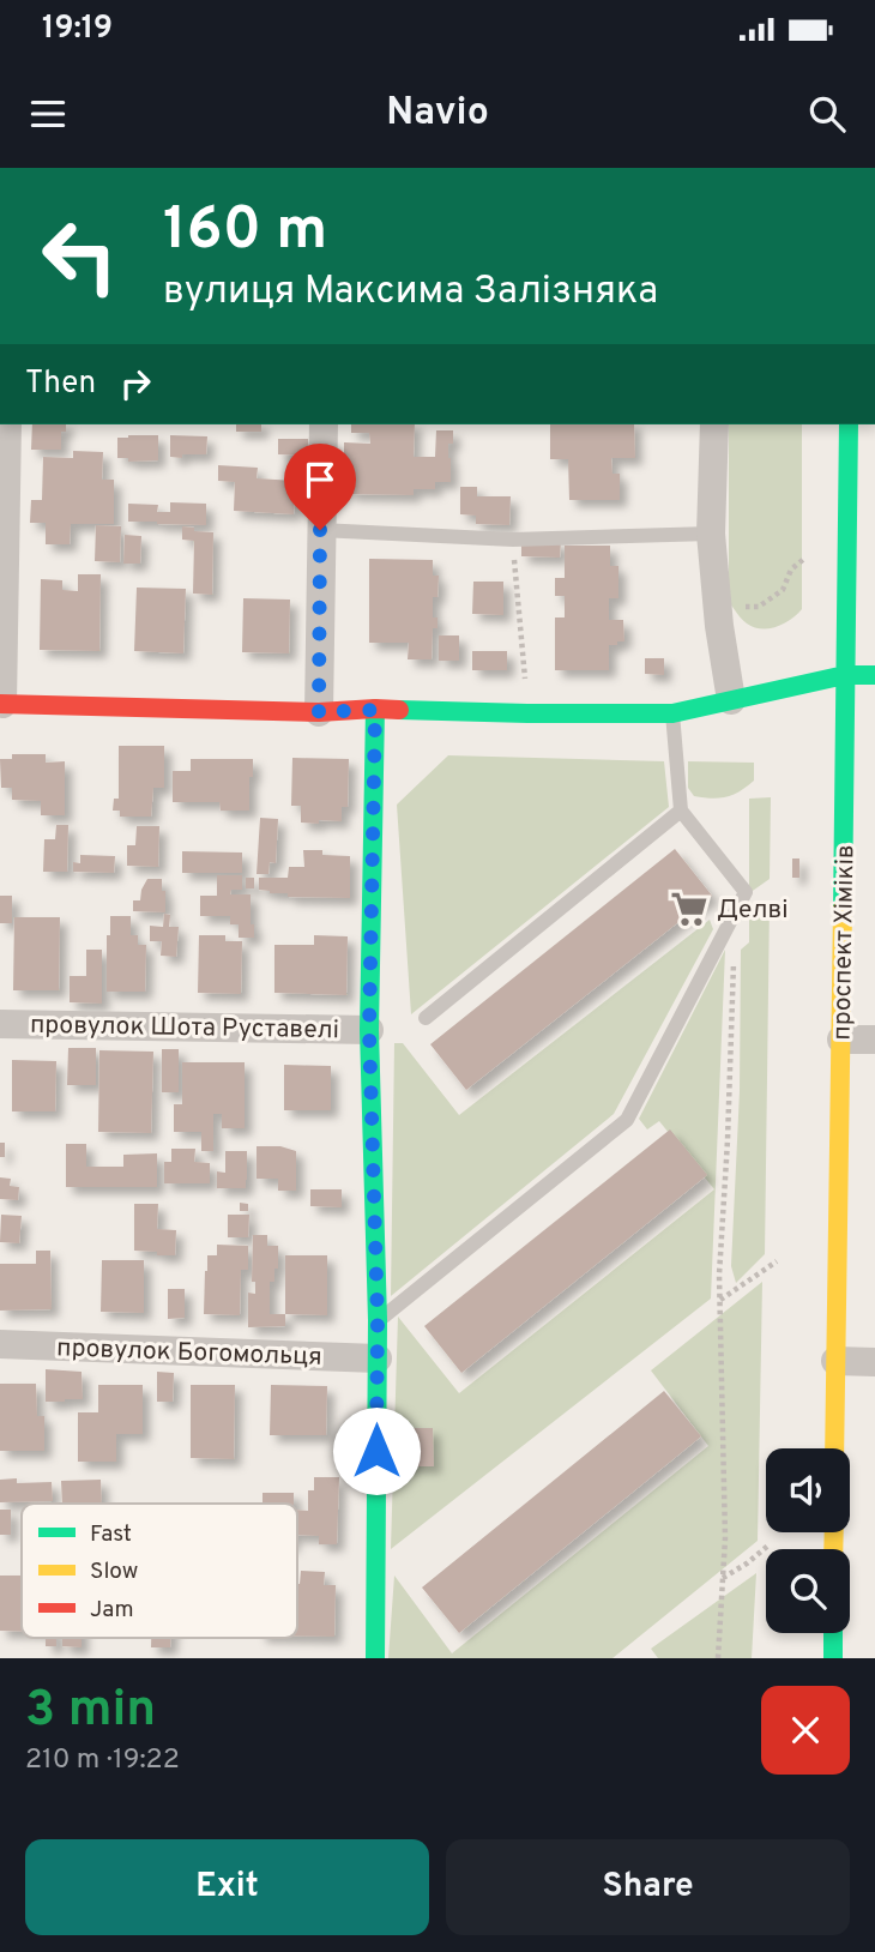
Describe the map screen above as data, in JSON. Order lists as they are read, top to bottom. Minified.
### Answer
{"streets":{"street":["проспект Хіміків","провулок Шота Руставелі","провулок Богомольця"]},"places":{"supermarket":["Делві"]},"legend":["Fast","Slow","Jam"],"page":{"status":"19:19","header":"Navio","turn":["160 m","вулиця Максима Залізняка"],"then":"Then","heading":["3 min","210 m · 19:22"],"buttons":["Exit","Share"]}}
